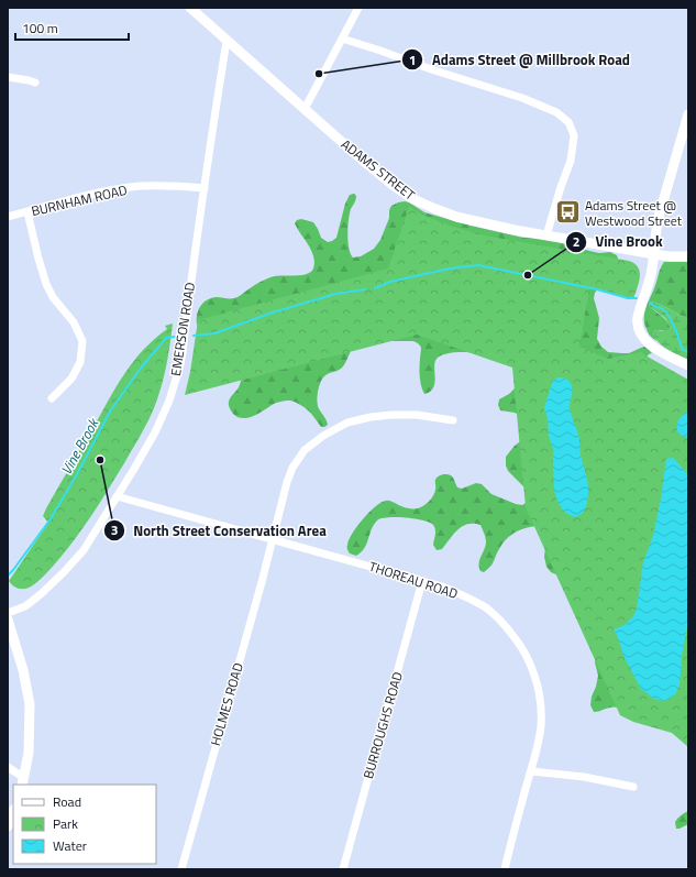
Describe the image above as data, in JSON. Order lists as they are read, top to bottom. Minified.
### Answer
{"streets":{"main road":["ADAMS STREET"],"street":["BURNHAM ROAD","EMERSON ROAD","THOREAU ROAD","HOLMES ROAD","BURROUGHS ROAD"]},"crossings":[["ADAMS STREET","EMERSON ROAD"],["BURNHAM ROAD","EMERSON ROAD"],["EMERSON ROAD","THOREAU ROAD"],["THOREAU ROAD","HOLMES ROAD"],["THOREAU ROAD","BURROUGHS ROAD"]],"water":["Vine Brook"],"places":{"other":["Adams Street @ Millbrook Road","Vine Brook","North Street Conservation Area"],"bus stop":["Adams Street @ Westwood Street"]},"legend":["Road","Park","Water"],"scale_bar":"100 m"}
